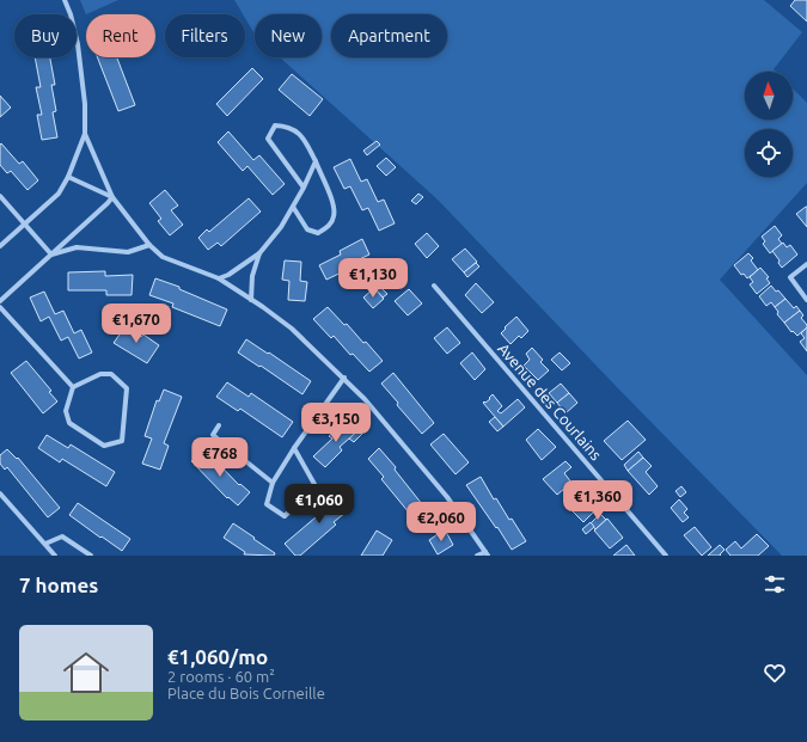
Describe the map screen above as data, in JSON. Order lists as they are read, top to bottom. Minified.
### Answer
{"streets":{"street":["Avenue des Courlains"]},"north":"top","page":{"chip":["Buy","Rent","Filters","New","Apartment"],"price":["€1,130","€1,670","€3,150","€768","€1,360","€1,060","€2,060"],"heading":"7 homes","list":[{"name":"€1,060/mo","note":"2 rooms · 60 m² · Place du Bois Corneille"}]}}
